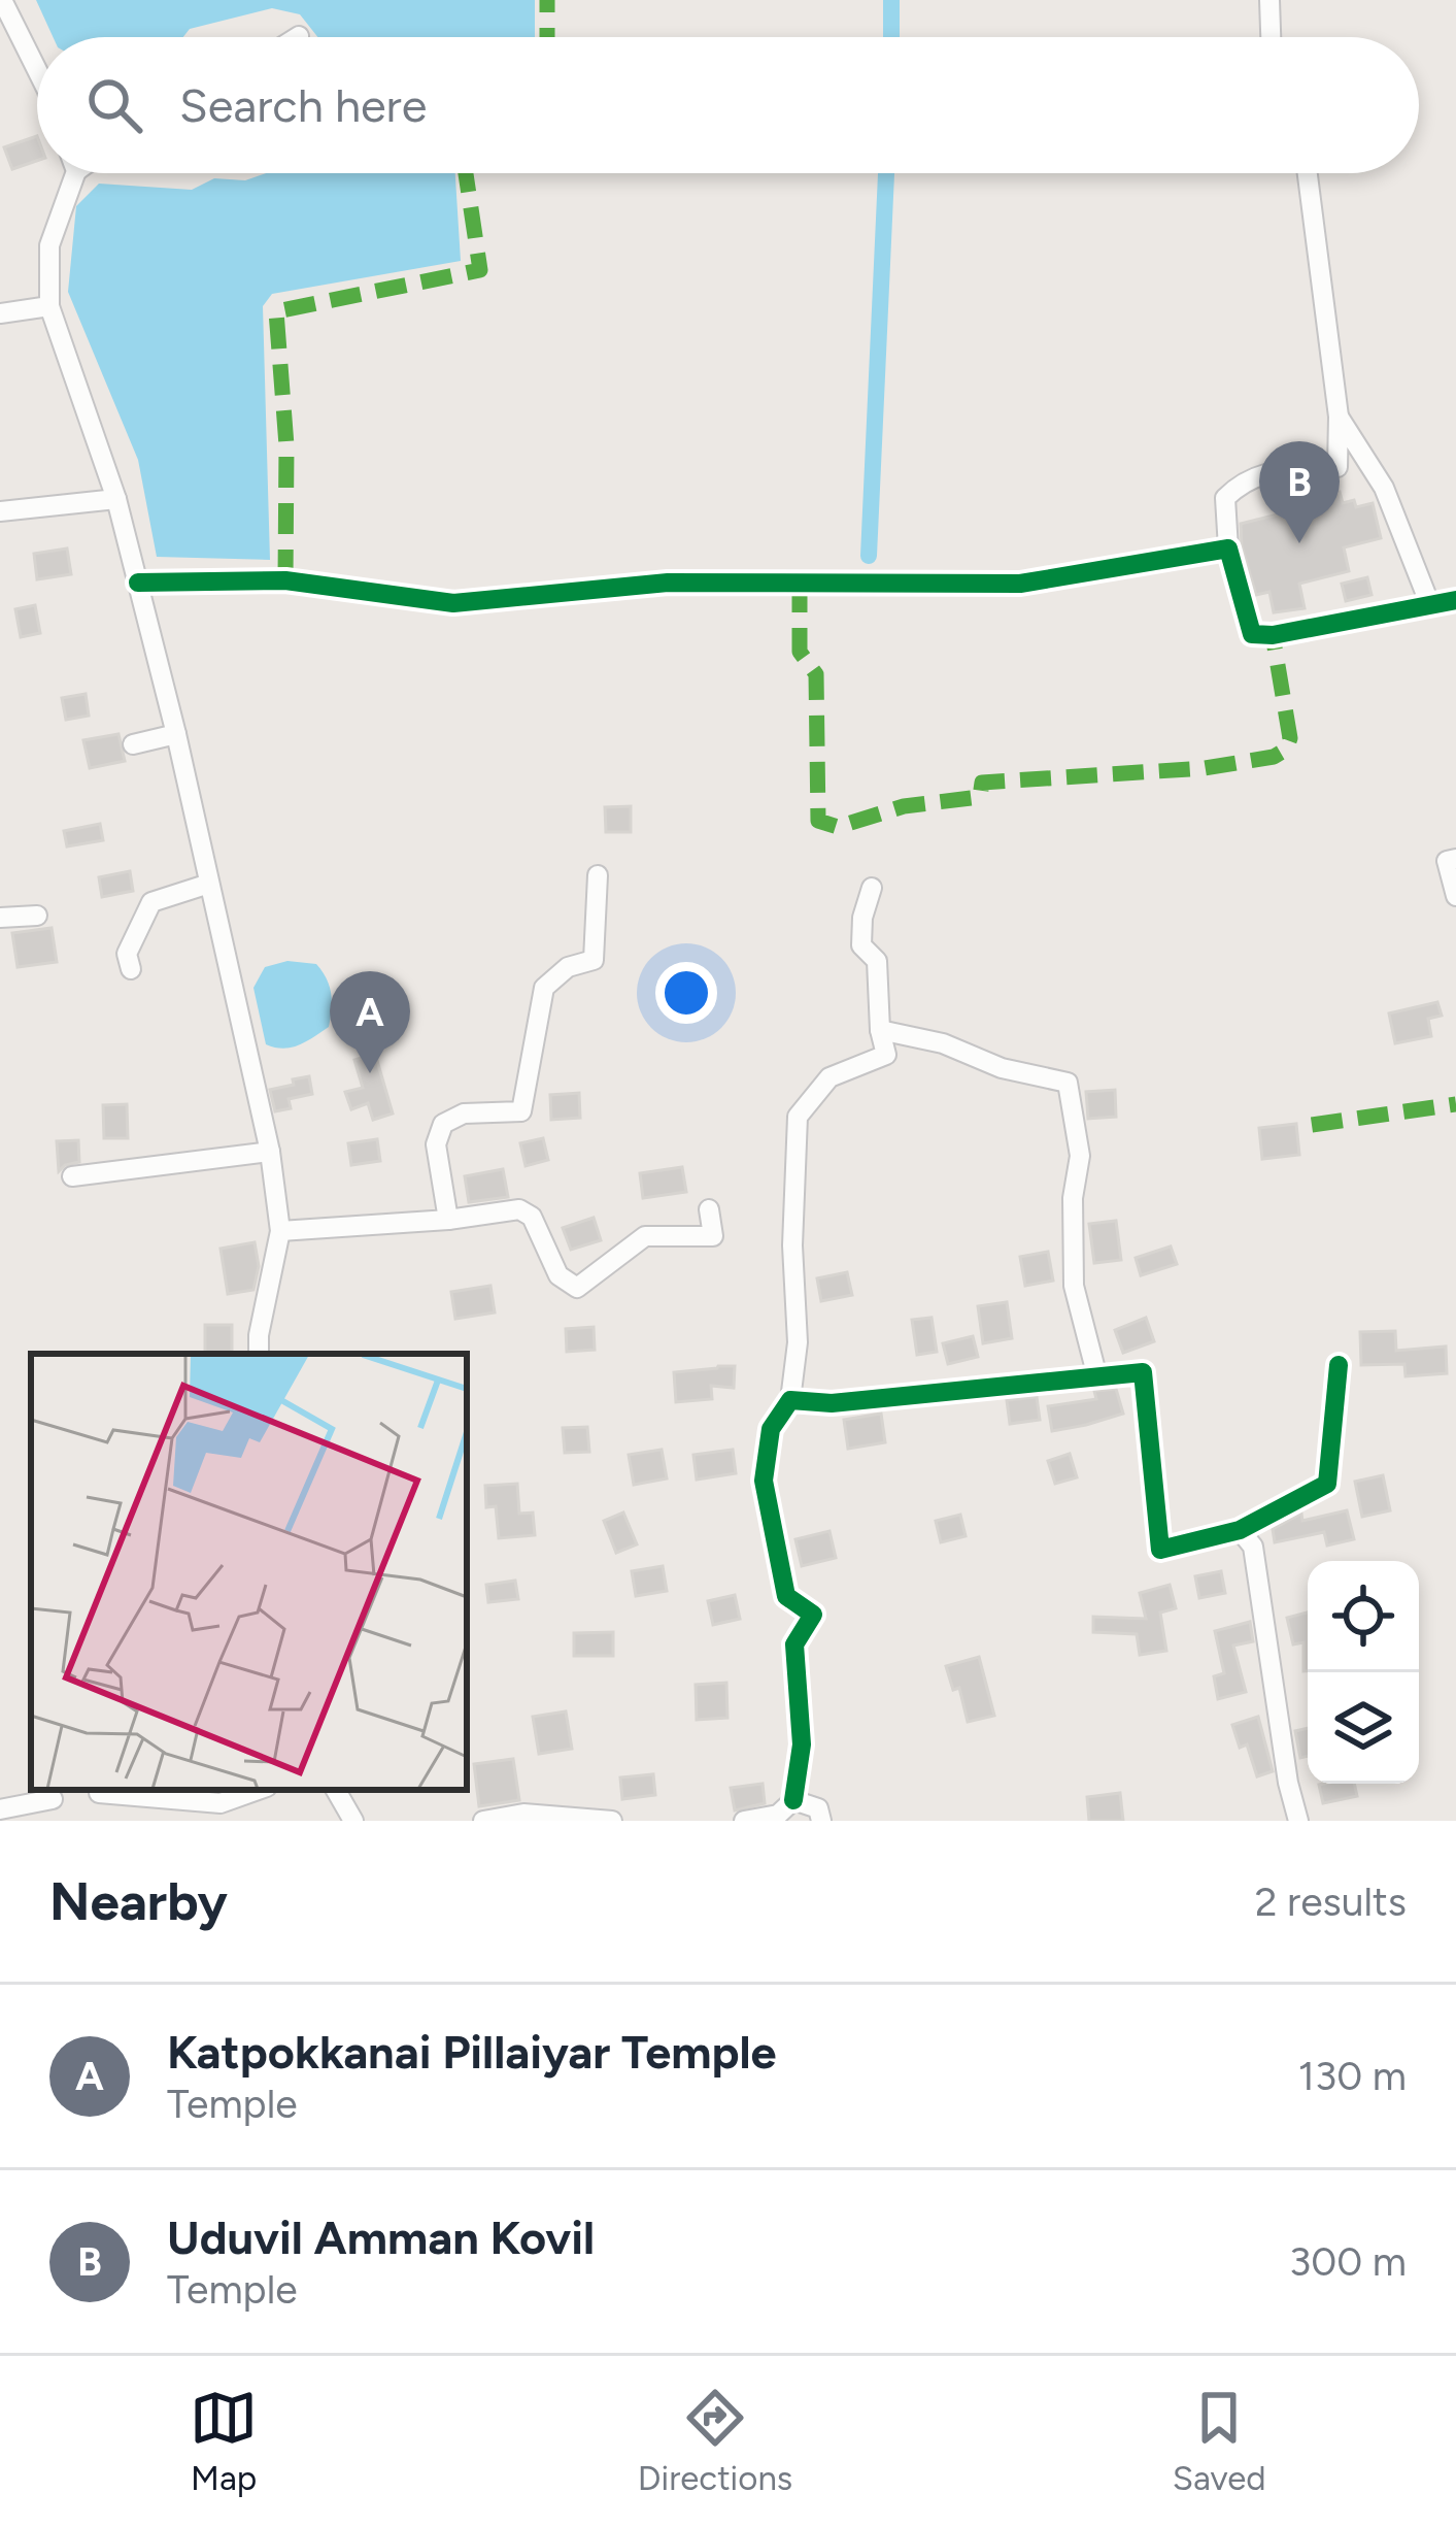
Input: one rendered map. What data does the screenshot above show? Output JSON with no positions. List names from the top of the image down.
{
  "page": {
    "search": "Search here",
    "pins": ["B", "A"],
    "heading": ["Nearby", "2 results"],
    "list": [
      {
        "mark": "A",
        "name": "Katpokkanai Pillaiyar Temple",
        "note": "Temple",
        "value": "130 m"
      },
      {
        "mark": "B",
        "name": "Uduvil Amman Kovil",
        "note": "Temple",
        "value": "300 m"
      }
    ],
    "nav": ["Map", "Directions", "Saved"]
  }
}
